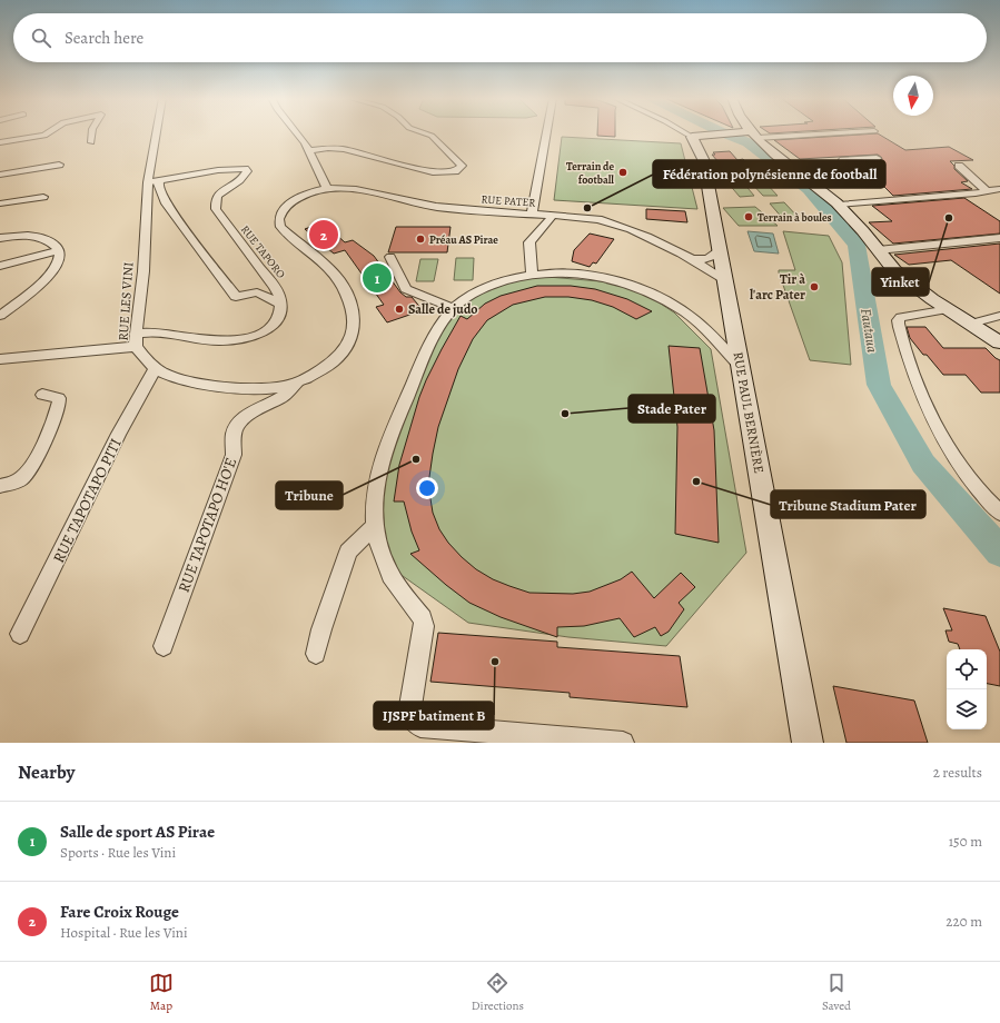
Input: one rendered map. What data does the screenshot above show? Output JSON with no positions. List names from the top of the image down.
{
  "streets": {
    "main road": ["RUE PAUL BERNIÈRE"],
    "street": [
      "RUE PATER",
      "RUE TAPORO",
      "RUE LES VINI",
      "RUE TAPOTAPO PITI",
      "RUE TAPOTAPO HO'E"
    ]
  },
  "crossings": [
    ["RUE PATER", "RUE LES VINI"],
    ["RUE PATER", "RUE PAUL BERNIÈRE"],
    ["RUE TAPORO", "RUE LES VINI"],
    ["RUE LES VINI", "RUE TAPOTAPO PITI"],
    ["RUE LES VINI", "RUE TAPOTAPO HO'E"]
  ],
  "water": ["Fautaua"],
  "places": [
    "Terrain de football",
    "Fédération polynésienne de football",
    "Terrain à boules",
    "Yinket",
    "Préau AS Pirae",
    "Tir à l'arc Pater",
    "Salle de judo",
    "Stade Pater",
    "Tribune",
    "Tribune Stadium Pater",
    "IJSPF batiment B"
  ],
  "north": "bottom",
  "page": {
    "search": "Search here",
    "pins": ["2", "1"],
    "heading": ["Nearby", "2 results"],
    "list": [
      {
        "mark": "1",
        "name": "Salle de sport AS Pirae",
        "note": "Sports · Rue les Vini",
        "value": "150 m"
      },
      {
        "mark": "2",
        "name": "Fare Croix Rouge",
        "note": "Hospital · Rue les Vini",
        "value": "220 m"
      }
    ],
    "nav": ["Map", "Directions", "Saved"]
  }
}
